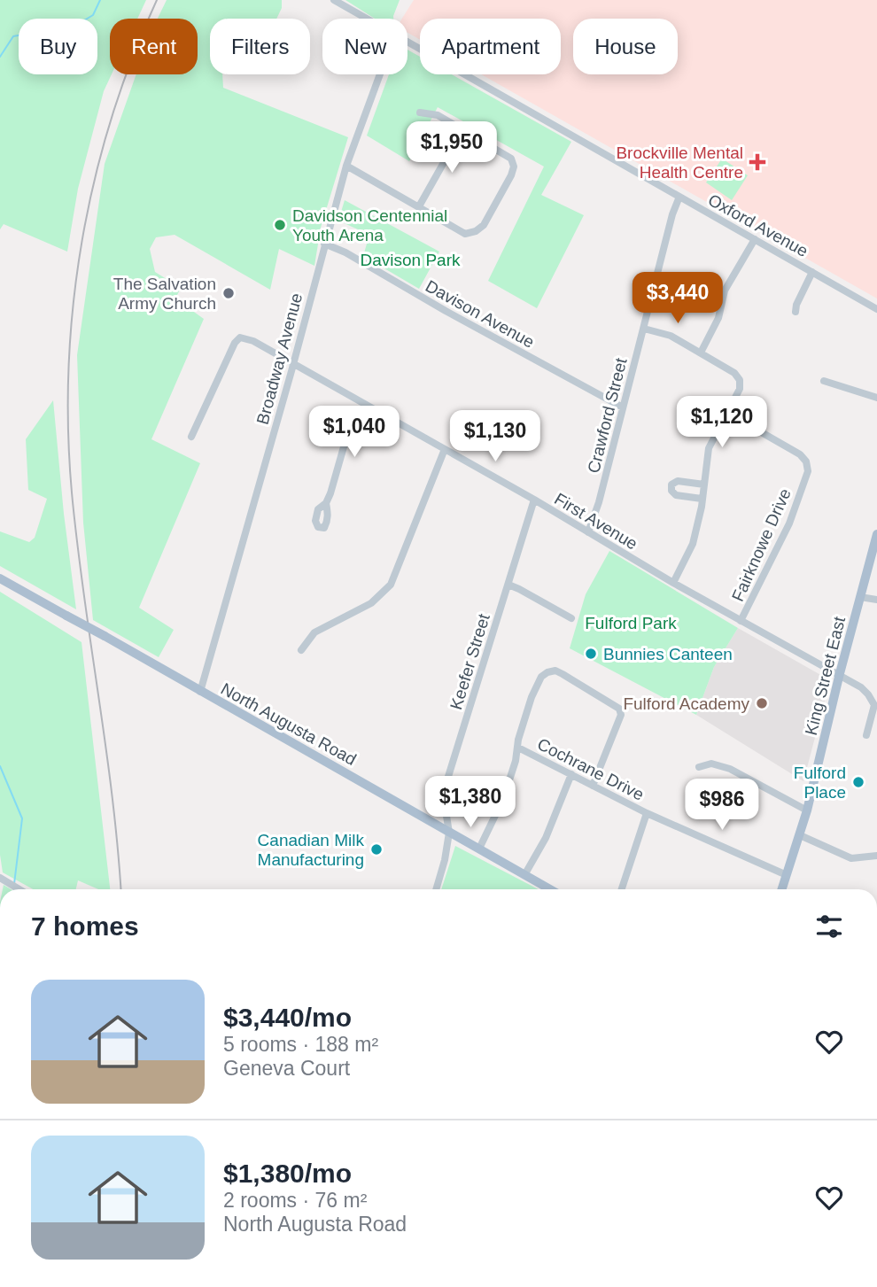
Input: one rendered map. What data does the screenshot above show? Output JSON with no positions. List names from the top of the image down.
{
  "streets": {
    "main road": ["King Street East", "North Augusta Road"],
    "street": [
      "Oxford Avenue",
      "Davison Avenue",
      "Broadway Avenue",
      "Crawford Street",
      "First Avenue",
      "Fairknowe Drive",
      "Keefer Street",
      "Cochrane Drive"
    ]
  },
  "crossings": [
    ["Oxford Avenue", "Crawford Street"],
    ["Davison Avenue", "Broadway Avenue"],
    ["Davison Avenue", "Crawford Street"],
    ["Broadway Avenue", "First Avenue"],
    ["Broadway Avenue", "North Augusta Road"],
    ["Crawford Street", "First Avenue"],
    ["First Avenue", "Fairknowe Drive"],
    ["First Avenue", "Keefer Street"],
    ["First Avenue", "King Street East"],
    ["Keefer Street", "North Augusta Road"],
    ["King Street East", "Cochrane Drive"]
  ],
  "parks": ["Davison Park", "Fulford Park"],
  "places": {
    "health": ["Brockville Mental Health Centre"],
    "other": [
      "Davidson Centennial Youth Arena",
      "The Salvation Army Church",
      "Bunnies Canteen",
      "Fulford Academy",
      "Fulford Place",
      "Canadian Milk Manufacturing"
    ]
  },
  "page": {
    "chip": [
      "Buy",
      "Rent",
      "Filters",
      "New",
      "Apartment",
      "House"
    ],
    "price": [
      "$1,950",
      "$3,440",
      "$1,120",
      "$1,040",
      "$1,130",
      "$1,380",
      "$986"
    ],
    "heading": "7 homes",
    "list": [
      {
        "name": "$3,440/mo",
        "note": "5 rooms · 188 m² · Geneva Court"
      },
      {
        "name": "$1,380/mo",
        "note": "2 rooms · 76 m² · North Augusta Road"
      }
    ]
  }
}
